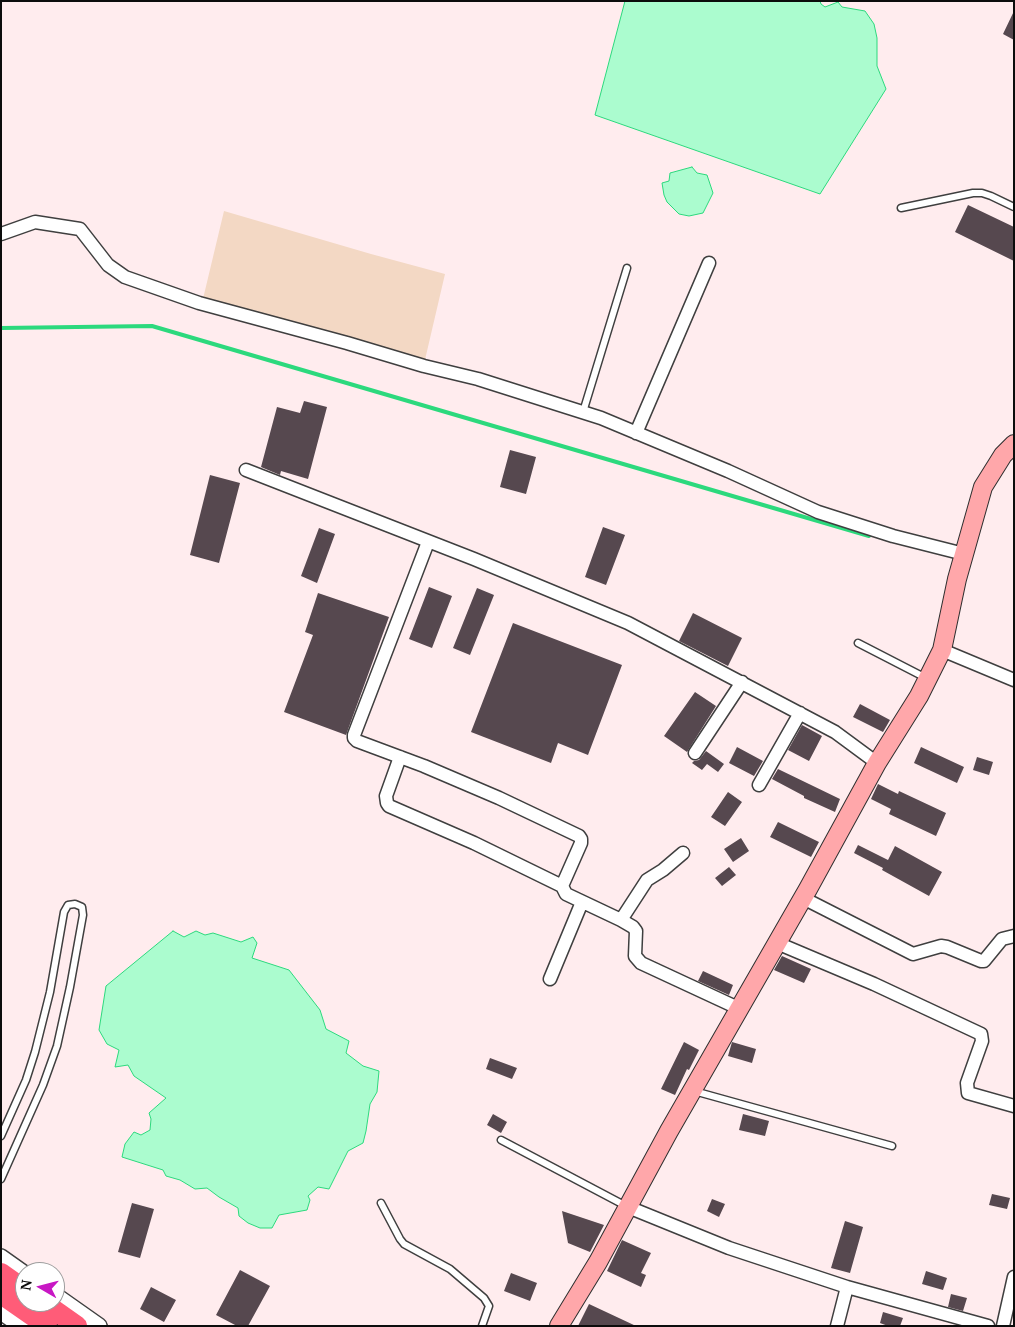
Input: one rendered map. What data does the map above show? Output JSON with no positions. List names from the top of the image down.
{
  "north": "left"
}
